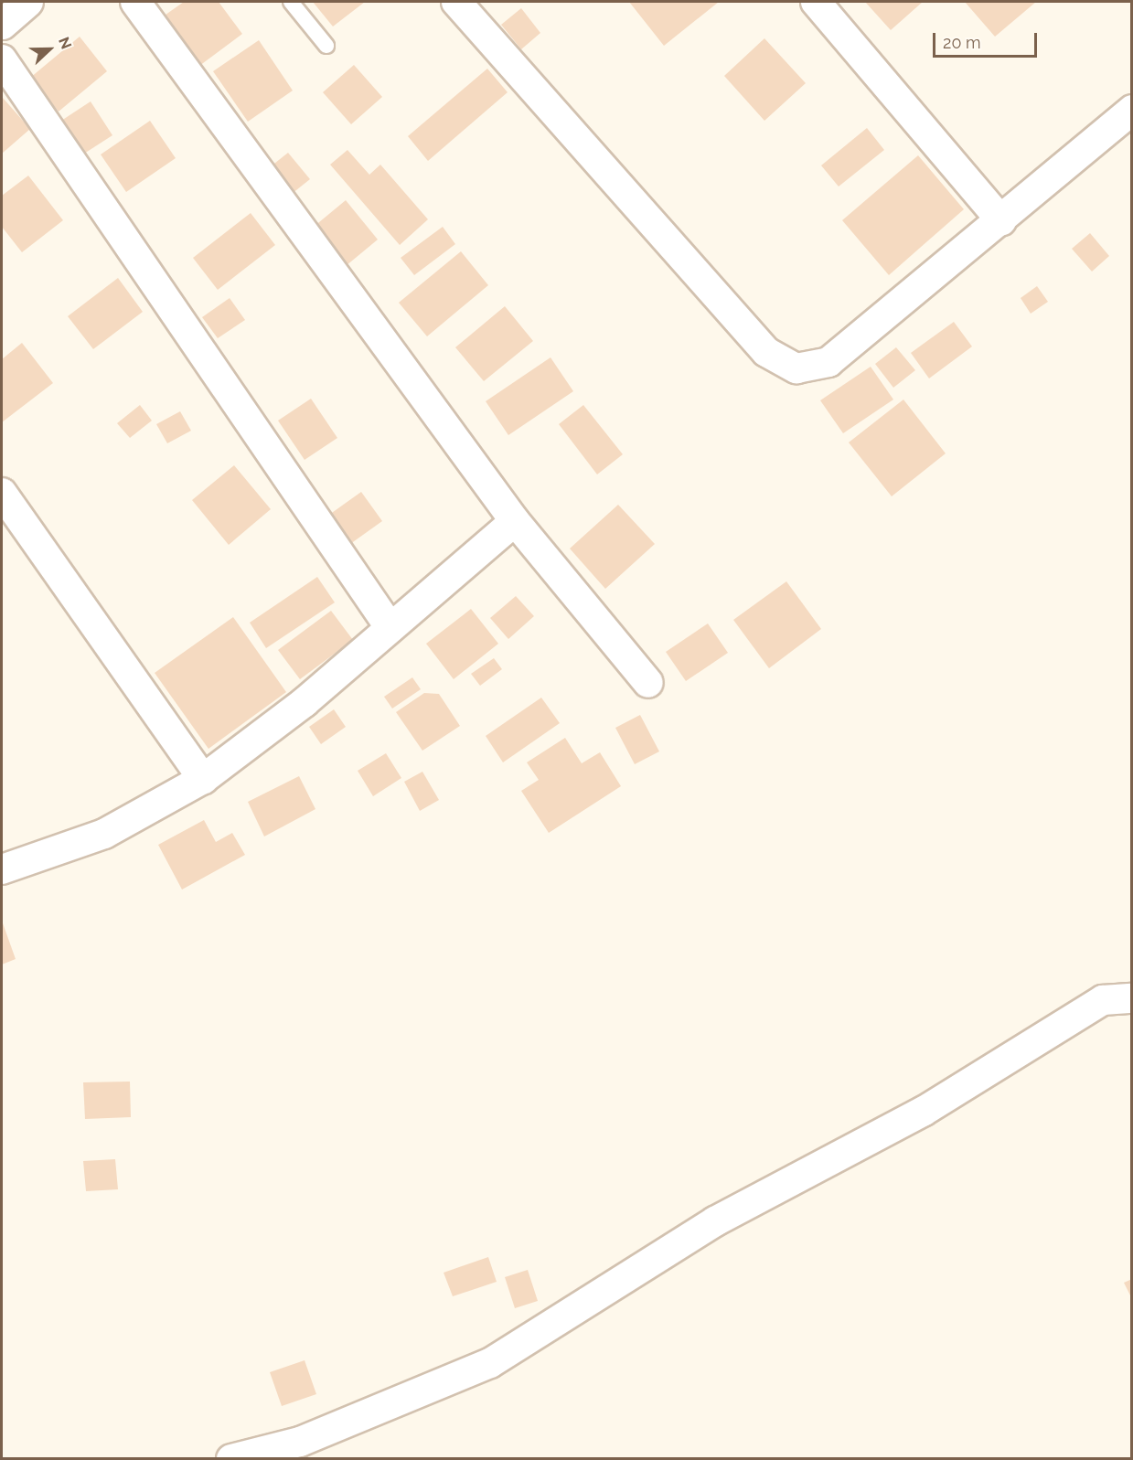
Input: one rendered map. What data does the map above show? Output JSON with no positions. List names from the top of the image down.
{
  "scale_bar": "20 m",
  "north": "right"
}
